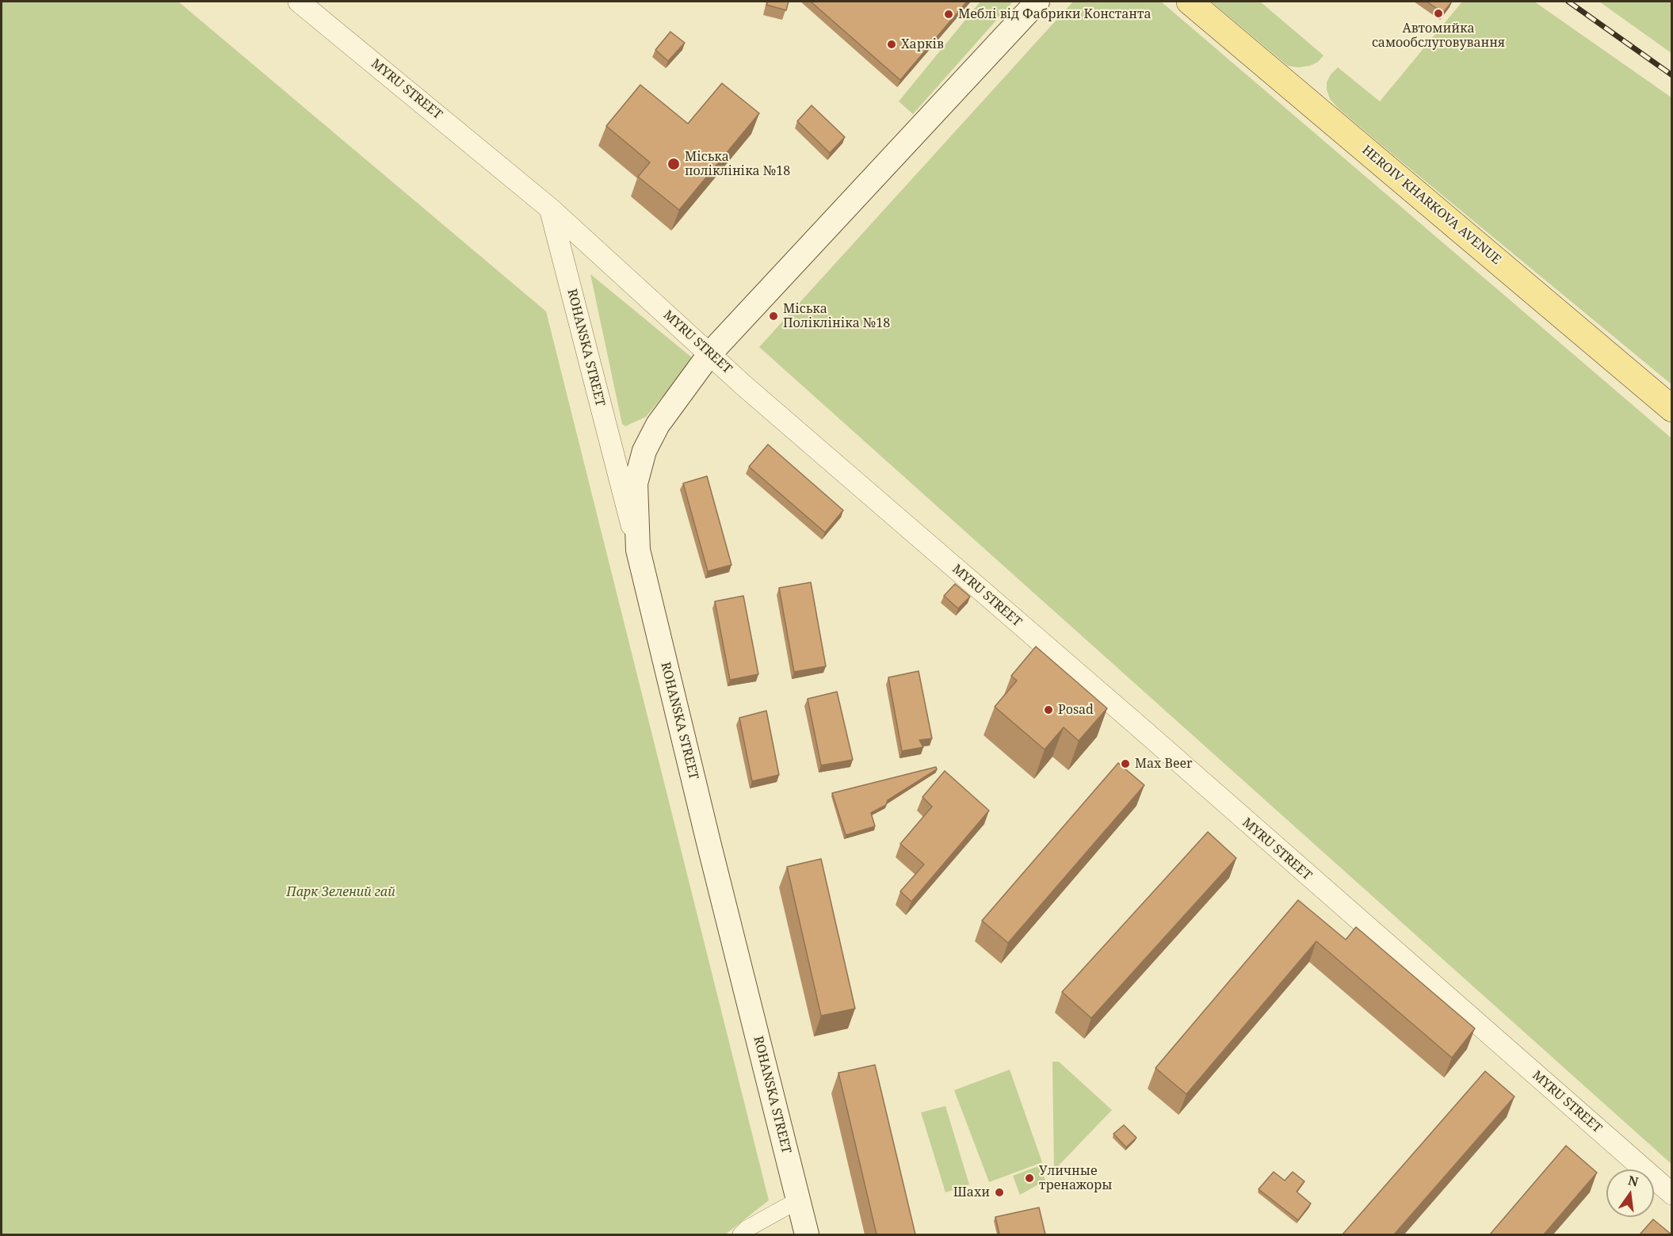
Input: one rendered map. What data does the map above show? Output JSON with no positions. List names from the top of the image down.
{
  "streets": {
    "main road": ["HEROIV KHARKOVA AVENUE", "ROHANSKA STREET"],
    "street": ["MYRU STREET"]
  },
  "crossings": [
    ["MYRU STREET", "ROHANSKA STREET"]
  ],
  "parks": ["Парк Зелений гай"],
  "places": [
    "Автомийка самообслуговування",
    "Меблі від Фабрики Константа",
    "Харків",
    "Міська поліклініка №18",
    "Міська Поліклініка №18",
    "Posad",
    "Max Beer",
    "Уличные тренажоры",
    "Шахи"
  ],
  "north": "top"
}
